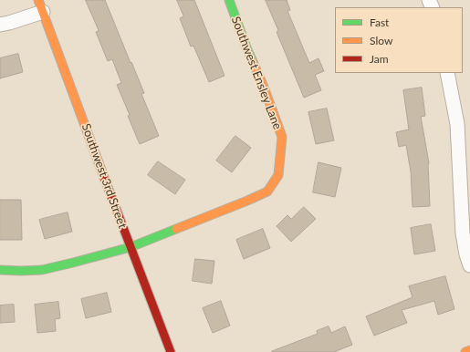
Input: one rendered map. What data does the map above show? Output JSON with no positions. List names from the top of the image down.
{
  "streets": {
    "street": ["Southwest Ensley Lane", "Southwest 3rd Street"]
  },
  "crossings": [
    ["Southwest Ensley Lane", "Southwest 3rd Street"]
  ],
  "legend": ["Fast", "Slow", "Jam"]
}
